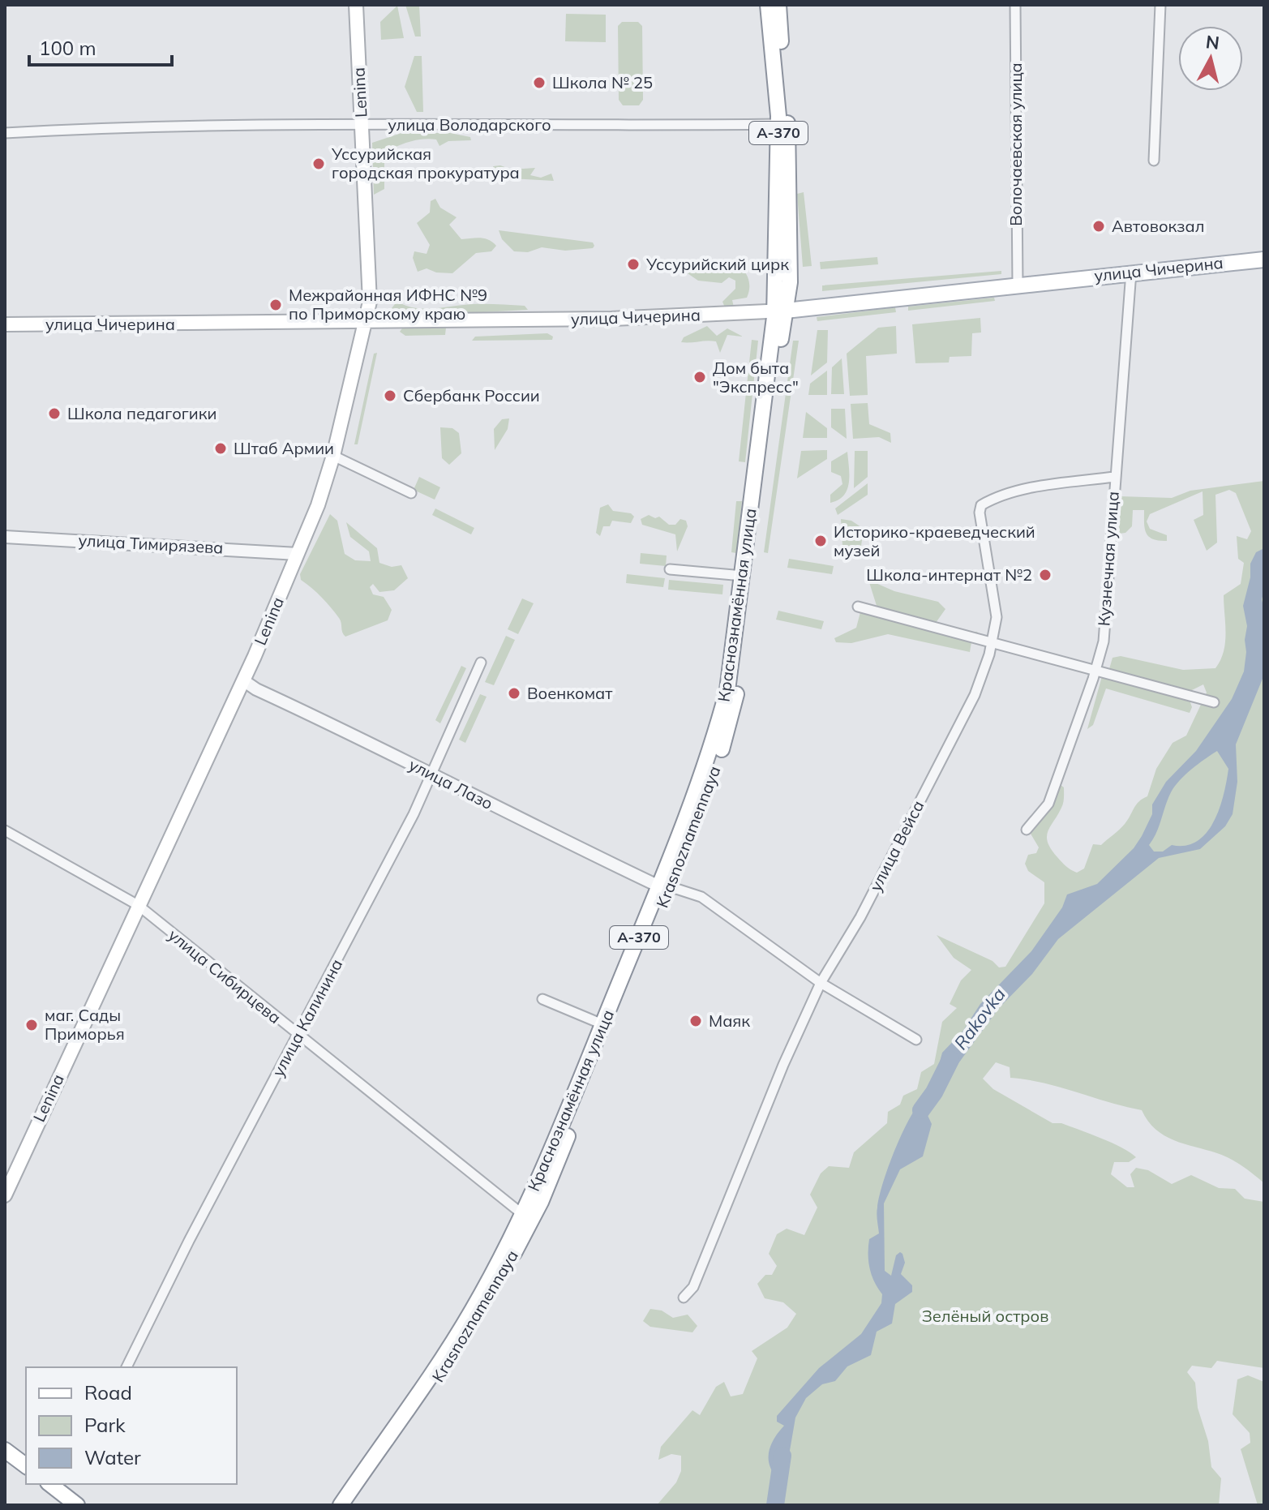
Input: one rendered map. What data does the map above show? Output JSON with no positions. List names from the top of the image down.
{
  "streets": {
    "main road": [
      "Lenina",
      "А-370",
      "улица Чичерина",
      "Краснознамённая улица",
      "Krasnoznamennaya"
    ],
    "street": [
      "улица Володарского",
      "Волочаевская улица",
      "улица Тимирязева",
      "Кузнечная улица",
      "улица Лазо",
      "улица Вейса",
      "улица Сибирцева",
      "улица Калинина"
    ]
  },
  "crossings": [
    ["Lenina", "улица Володарского"],
    ["Lenina", "улица Чичерина"],
    ["Lenina", "улица Тимирязева"],
    ["Lenina", "улица Лазо"],
    ["Lenina", "улица Сибирцева"],
    ["улица Володарского", "Краснознамённая улица"],
    ["Волочаевская улица", "улица Чичерина"],
    ["улица Чичерина", "Кузнечная улица"],
    ["улица Чичерина", "Краснознамённая улица"],
    ["улица Чичерина", "Krasnoznamennaya"],
    ["Кузнечная улица", "улица Вейса"],
    ["Краснознамённая улица", "Krasnoznamennaya"],
    ["Краснознамённая улица", "улица Сибирцева"],
    ["улица Лазо", "Krasnoznamennaya"],
    ["улица Лазо", "улица Вейса"],
    ["улица Лазо", "улица Калинина"],
    ["Krasnoznamennaya", "улица Сибирцева"],
    ["улица Сибирцева", "улица Калинина"]
  ],
  "water": ["Rakovka"],
  "parks": ["Зелёный остров"],
  "places": [
    "Школа № 25",
    "Уссурийская городская прокуратура",
    "Автовокзал",
    "Уссурийский цирк",
    "Межрайонная ИФНС №9 по Приморскому краю",
    "Дом быта \"Экспресс\"",
    "Сбербанк России",
    "Школа педагогики",
    "Штаб Армии",
    "Историко-краеведческий музей",
    "Школа-интернат №2",
    "Военкомат",
    "Маяк",
    "маг. Сады Приморья"
  ],
  "legend": ["Road", "Park", "Water"],
  "scale_bar": "100 m",
  "north": "top"
}
